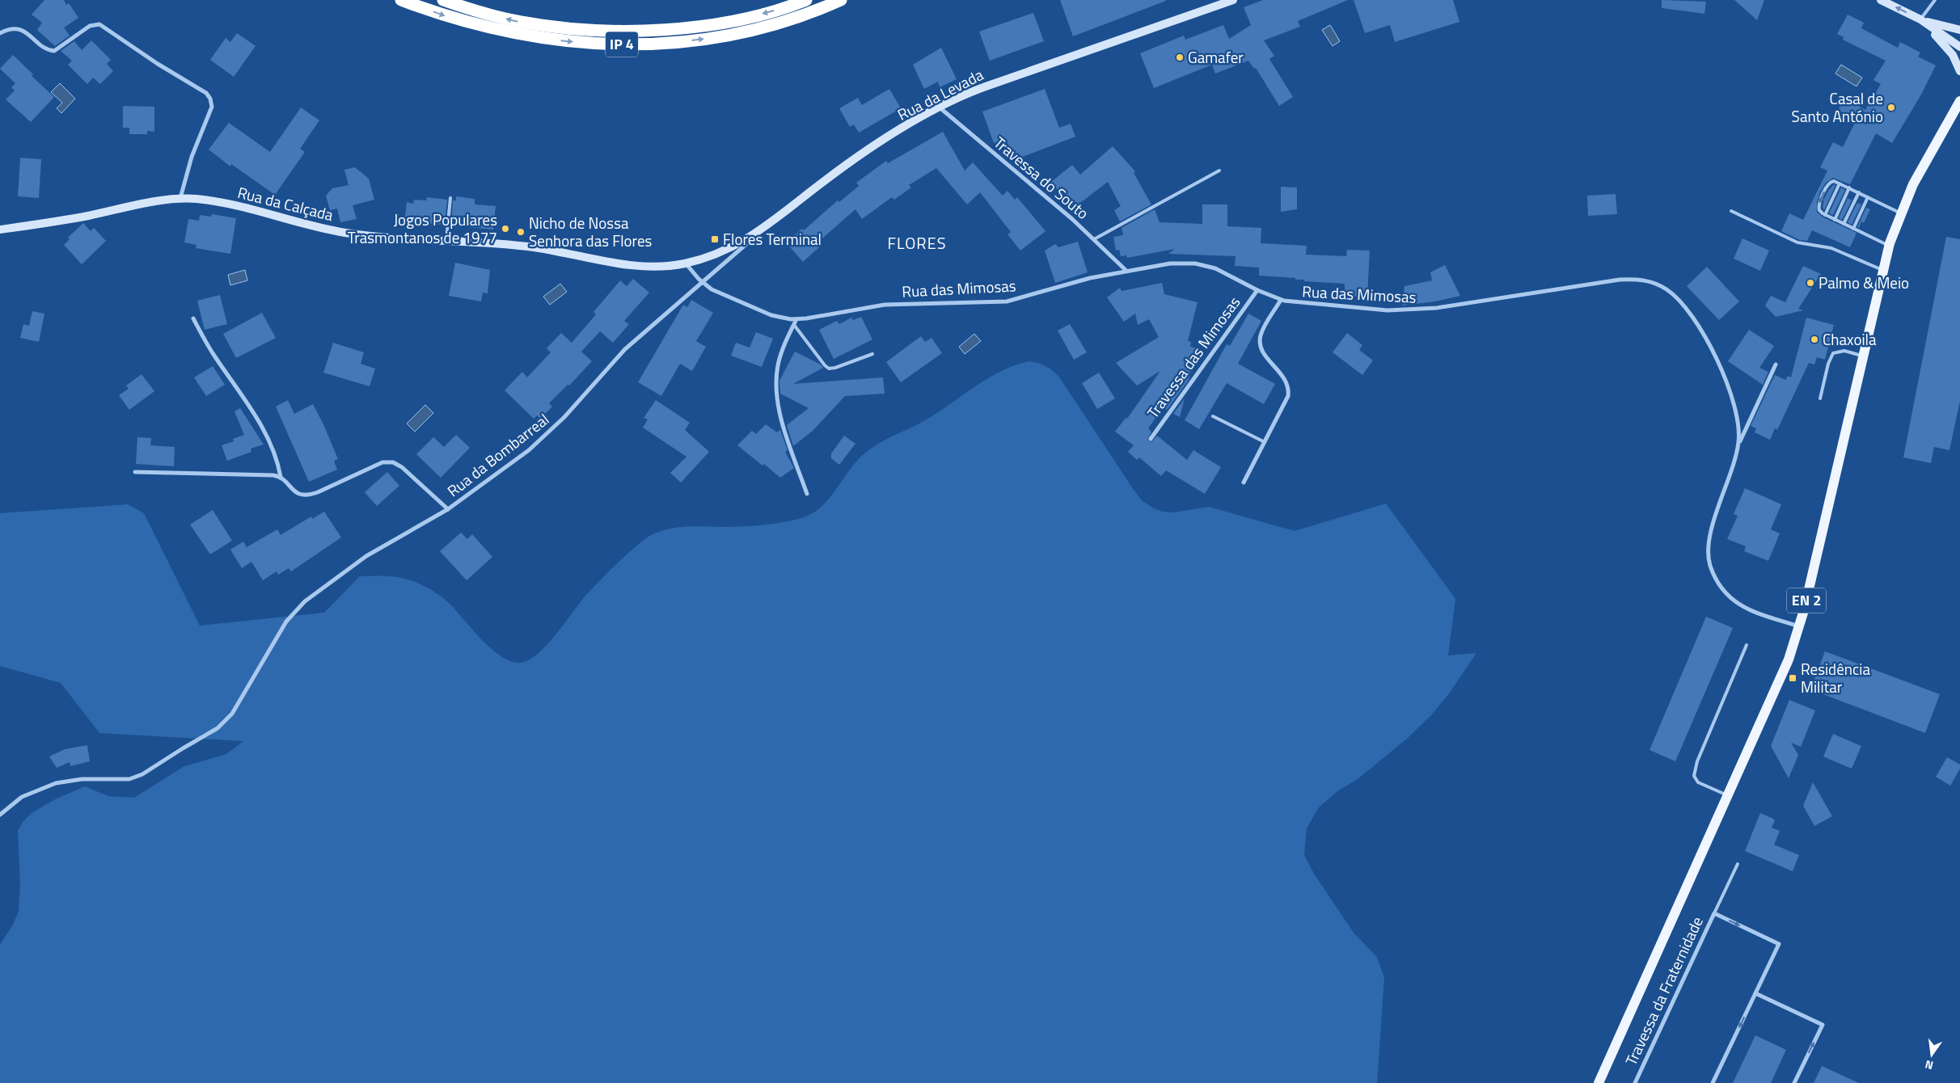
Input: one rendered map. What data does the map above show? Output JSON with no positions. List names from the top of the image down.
{
  "streets": {
    "highway": ["IP 4"],
    "main road": ["EN 2"],
    "street": [
      "Rua da Levada",
      "Travessa do Souto",
      "Rua da Calçada",
      "Rua das Mimosas",
      "Travessa das Mimosas",
      "Rua da Bombarreal",
      "Travessa da Fraternidade"
    ]
  },
  "crossings": [
    ["Rua da Levada", "Travessa do Souto"],
    ["Rua da Levada", "Rua da Calçada"],
    ["Rua da Levada", "Rua das Mimosas"],
    ["Rua da Levada", "Rua da Bombarreal"],
    ["Travessa do Souto", "Rua das Mimosas"],
    ["Rua da Calçada", "Rua das Mimosas"],
    ["Rua das Mimosas", "Travessa das Mimosas"],
    ["Rua das Mimosas", "Rua da Bombarreal"],
    ["Rua das Mimosas", "EN 2"]
  ],
  "districts": ["FLORES"],
  "places": {
    "other": [
      "Gamafer",
      "Casal de Santo António",
      "Jogos Populares Trasmontanos de 1977",
      "Nicho de Nossa Senhora das Flores",
      "Palmo & Meio",
      "Chaxoila"
    ],
    "transit": ["Flores Terminal", "Residência Militar"]
  },
  "north": "bottom"
}
